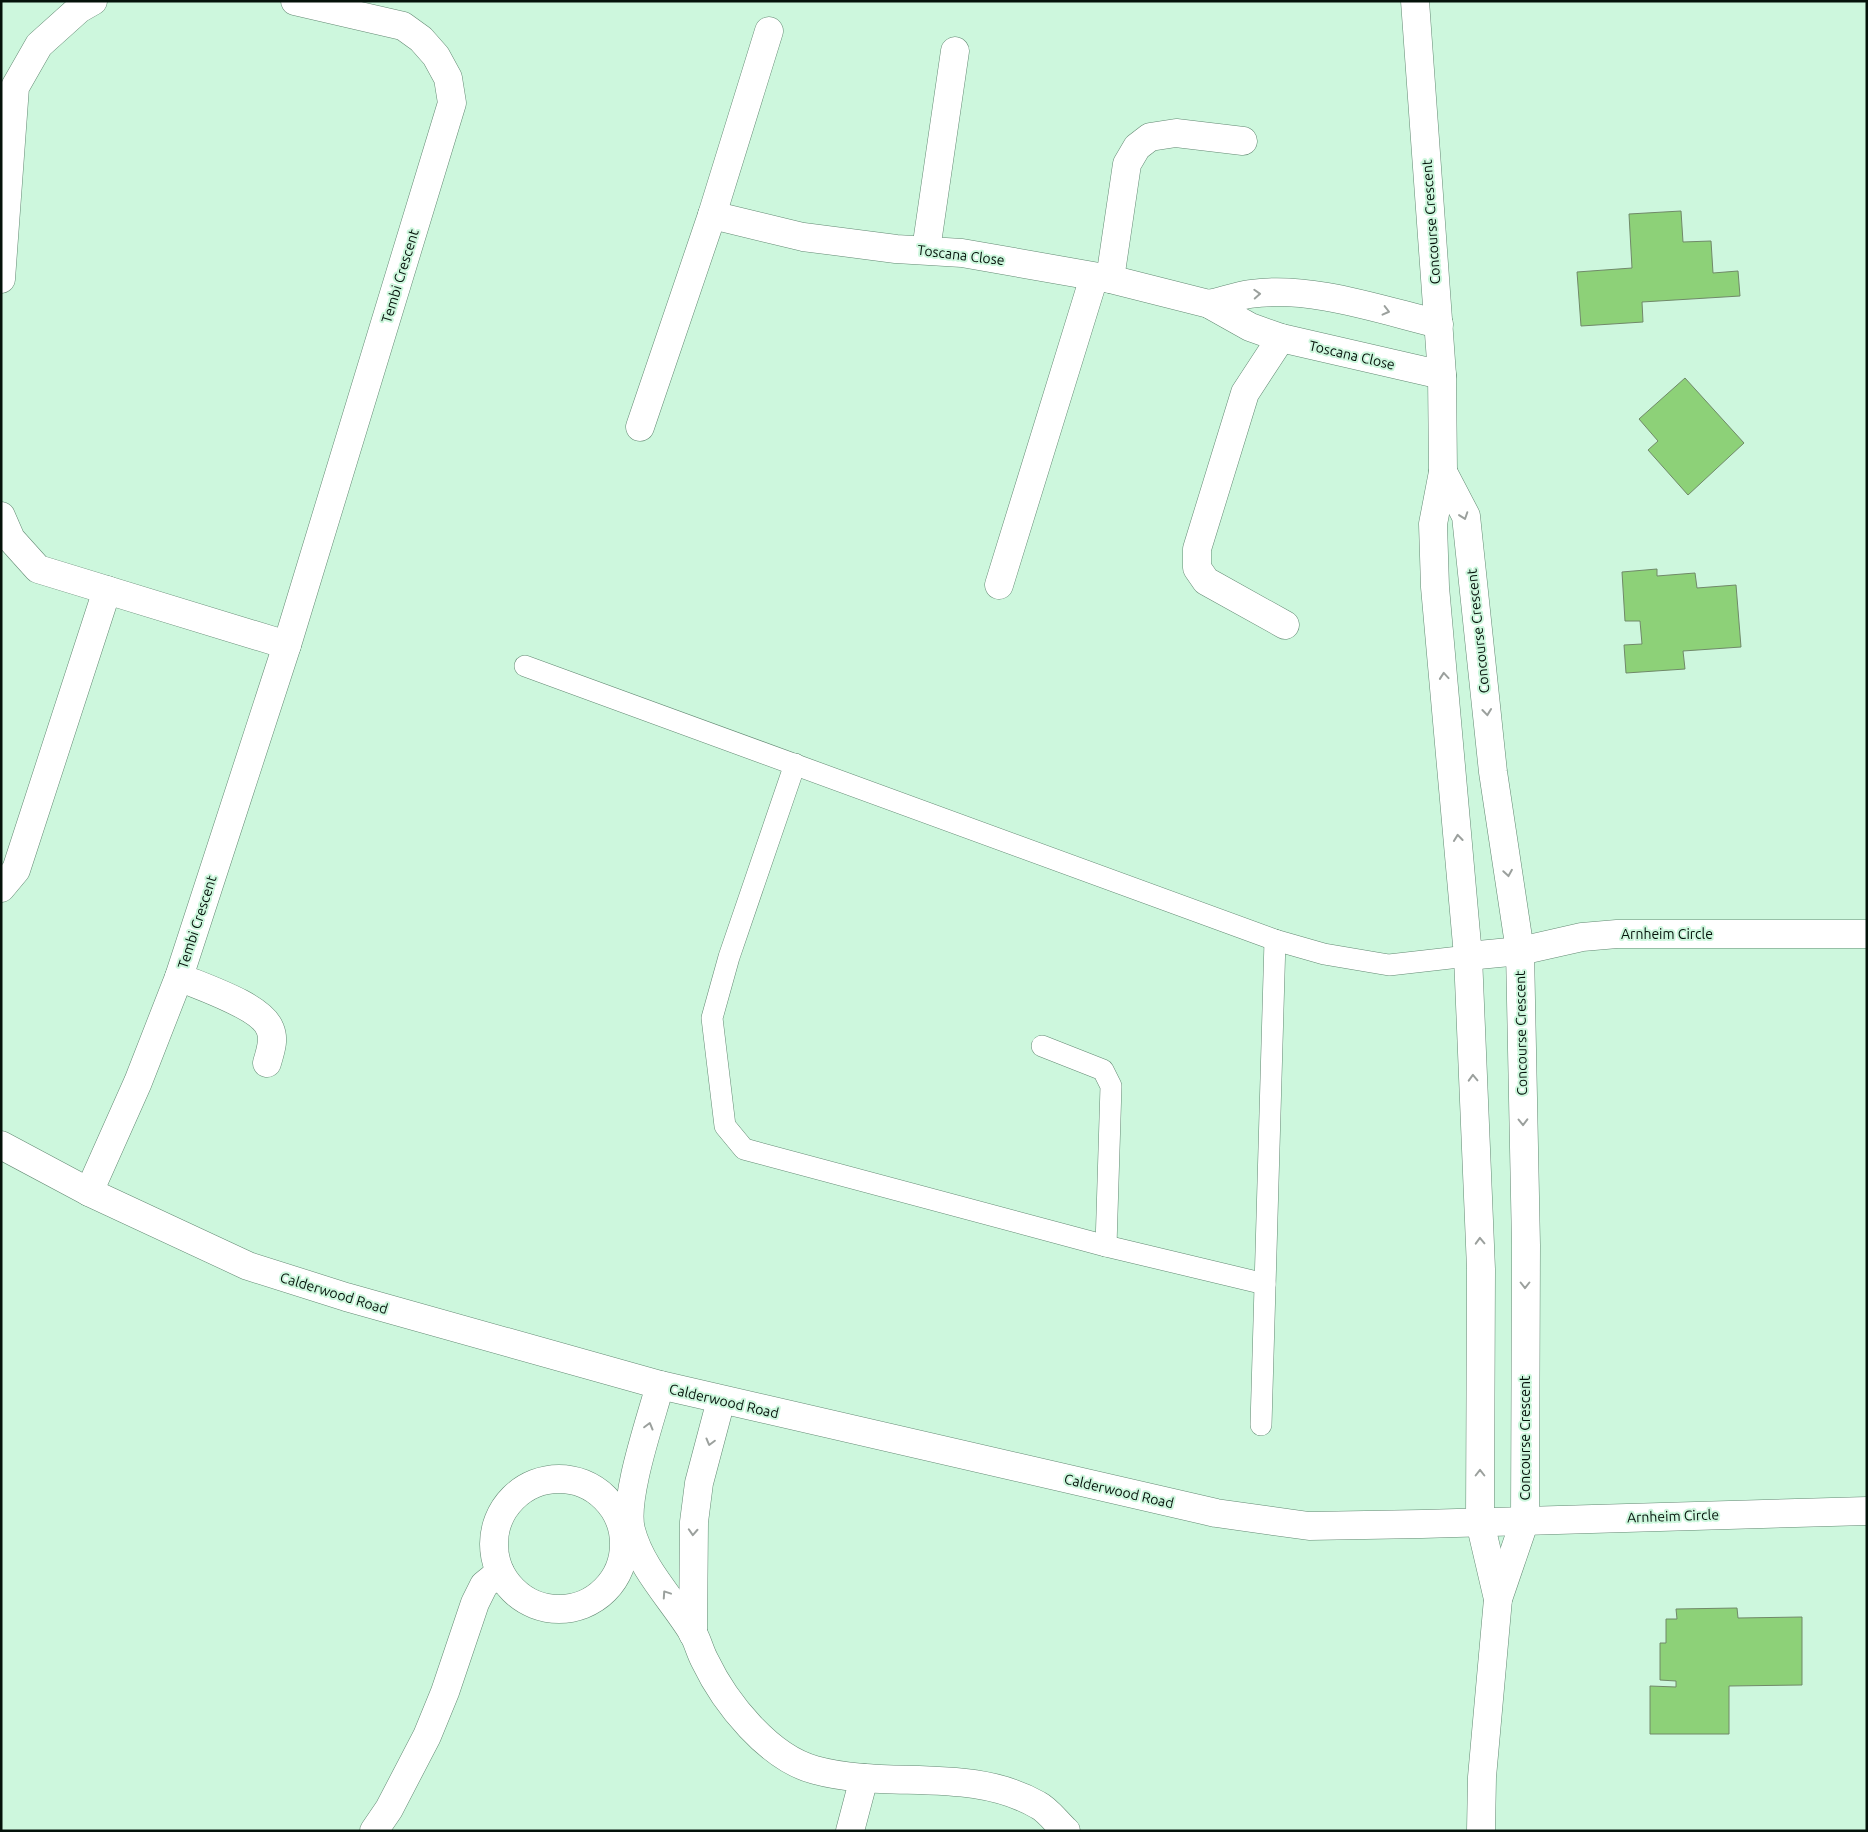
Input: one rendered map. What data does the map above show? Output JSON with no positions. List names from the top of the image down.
{
  "streets": {
    "street": [
      "Concourse Crescent",
      "Toscana Close",
      "Tembi Crescent",
      "Arnheim Circle",
      "Calderwood Road"
    ]
  },
  "crossings": [
    ["Concourse Crescent", "Toscana Close"],
    ["Concourse Crescent", "Arnheim Circle"],
    ["Concourse Crescent", "Calderwood Road"],
    ["Tembi Crescent", "Calderwood Road"],
    ["Arnheim Circle", "Calderwood Road"]
  ]
}
